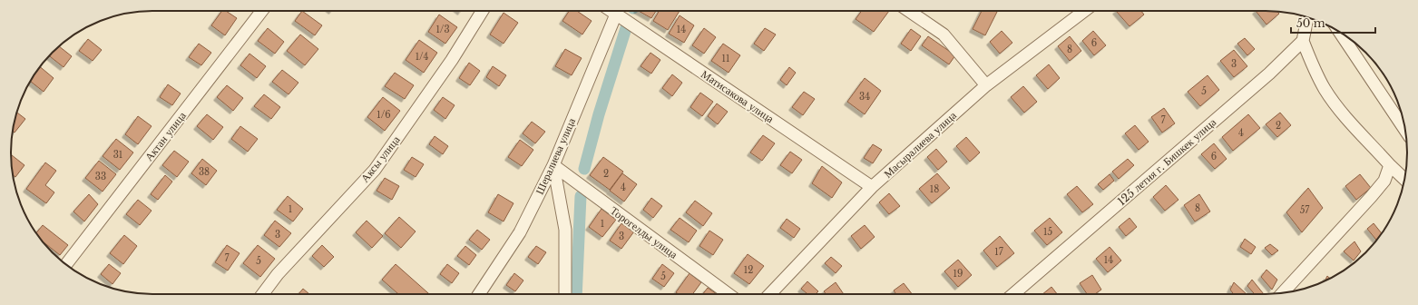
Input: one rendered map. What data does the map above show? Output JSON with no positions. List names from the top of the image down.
{
  "streets": {
    "street": [
      "Матисакова улица",
      "Актан улица",
      "Масыралиева улица",
      "Шералиева улица",
      "Аксы улица",
      "125 летия г. Бишкек улица",
      "Торогелды улица"
    ]
  },
  "crossings": [
    ["Матисакова улица", "Масыралиева улица"],
    ["Шералиева улица", "Торогелды улица"]
  ],
  "house_numbers": [
    "1/3",
    "14",
    "6",
    "8",
    "1/4",
    "11",
    "3",
    "5",
    "34",
    "1/6",
    "7",
    "2",
    "4",
    "31",
    "6",
    "38",
    "2",
    "33",
    "4",
    "18",
    "8",
    "1",
    "57",
    "1",
    "15",
    "3",
    "3",
    "17",
    "7",
    "14",
    "5",
    "12",
    "19",
    "5"
  ],
  "scale_bar": "50 m"
}
